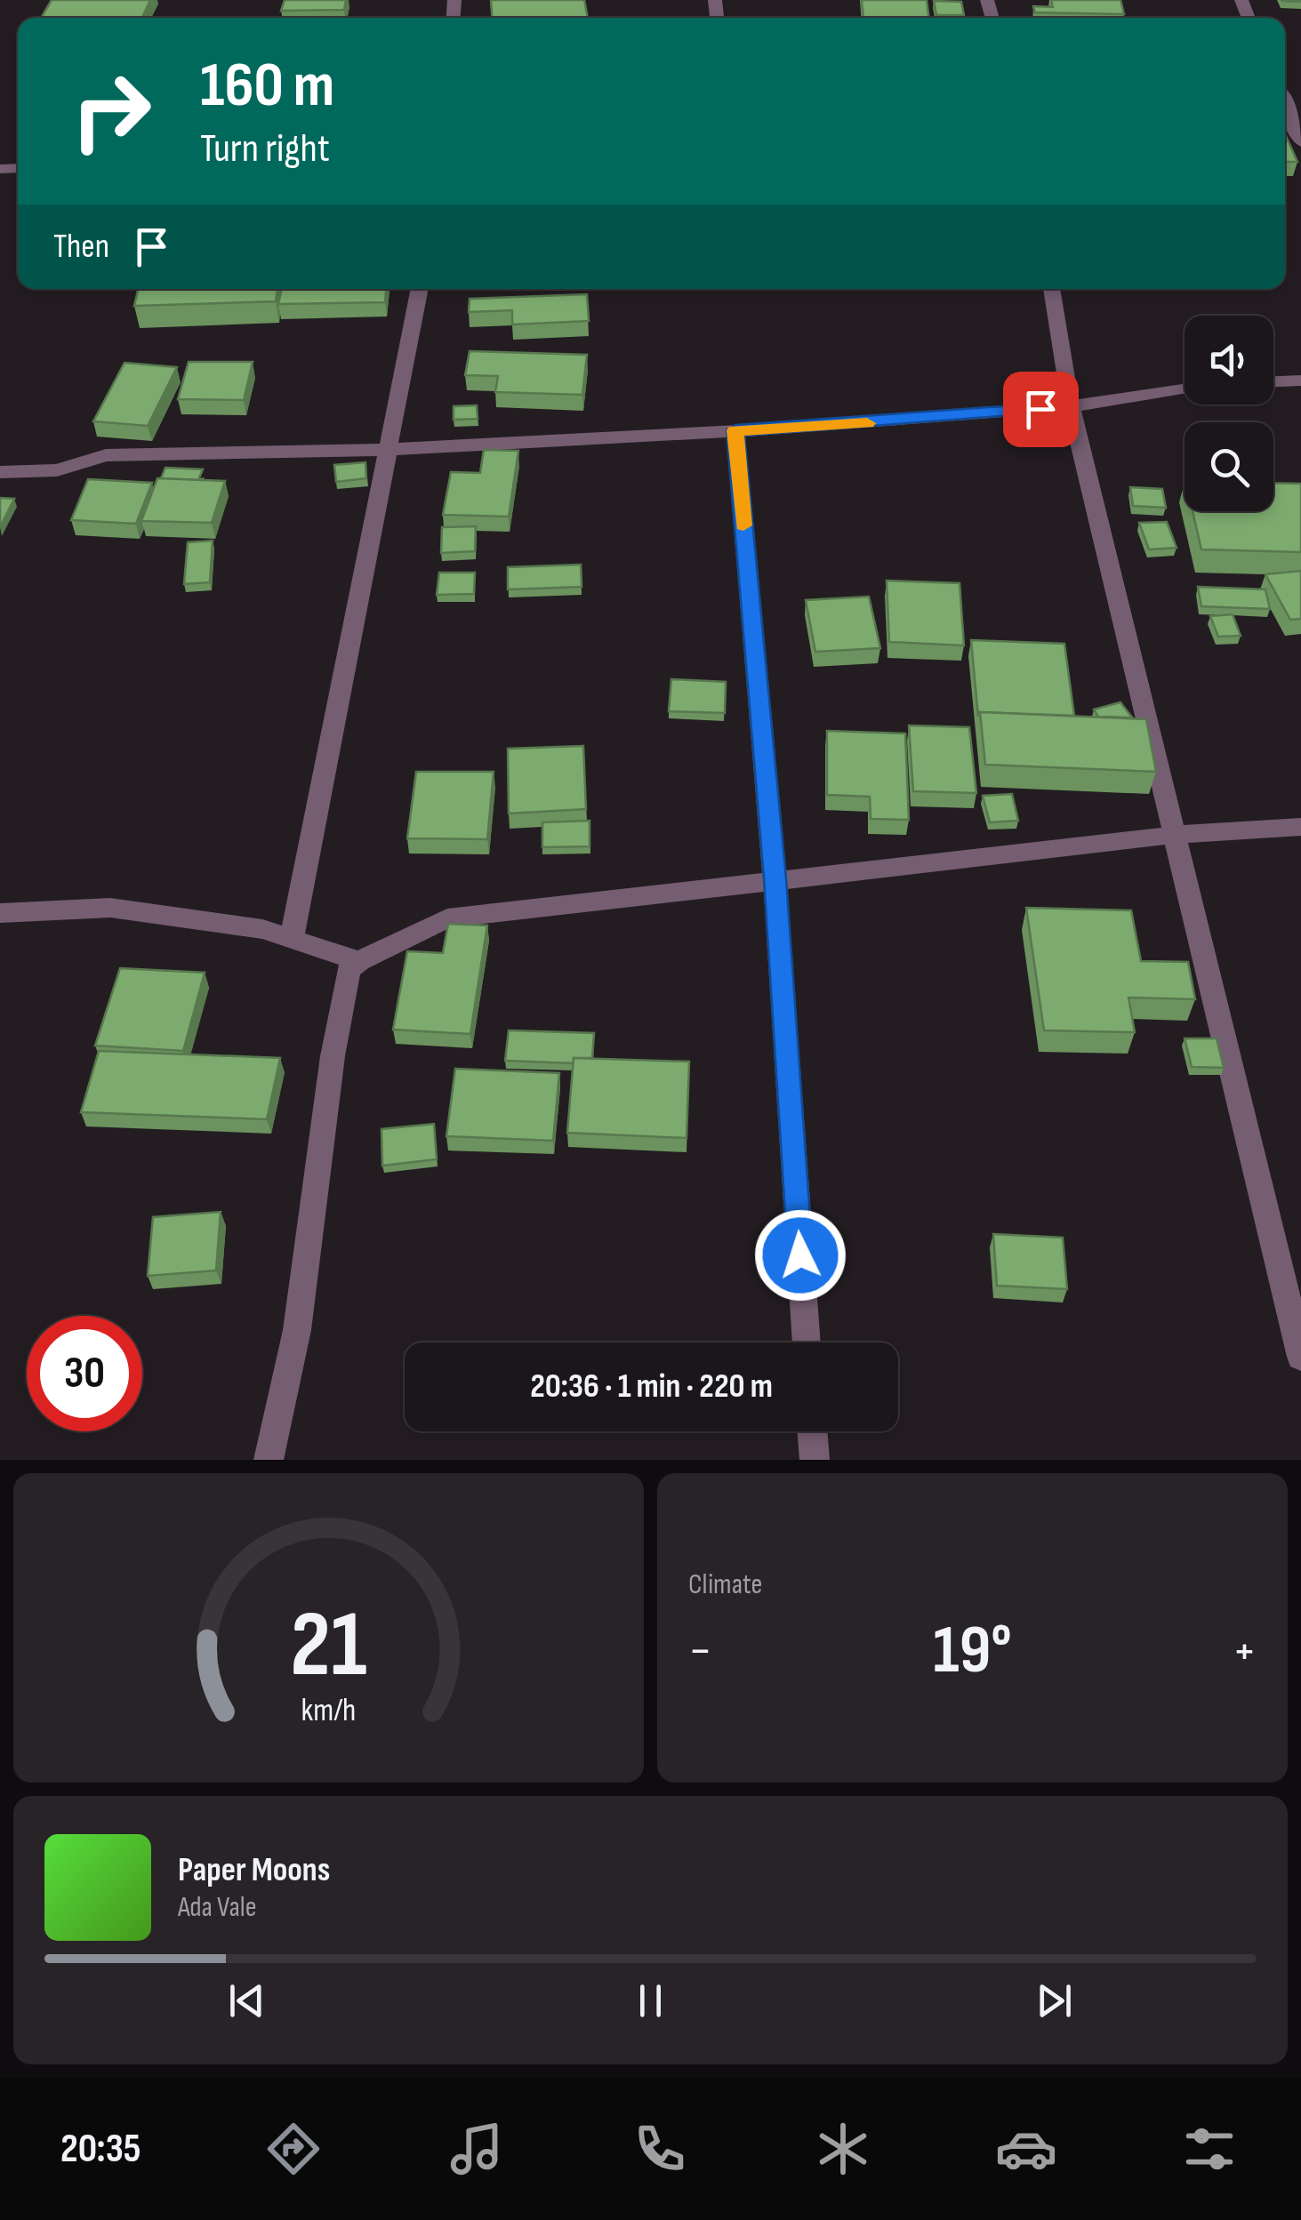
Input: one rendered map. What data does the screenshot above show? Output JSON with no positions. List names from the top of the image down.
{
  "page": {
    "turn": ["160 m", "Turn right"],
    "then": "Then",
    "limit": "30",
    "trip": "20:36 · 1 min · 220 m",
    "tile": "Climate",
    "heat": ["−", "19°", "+"],
    "song": ["Paper Moons", "Ada Vale"],
    "tabs": "20:35",
    "gauge": ["21", "km/h"]
  }
}
